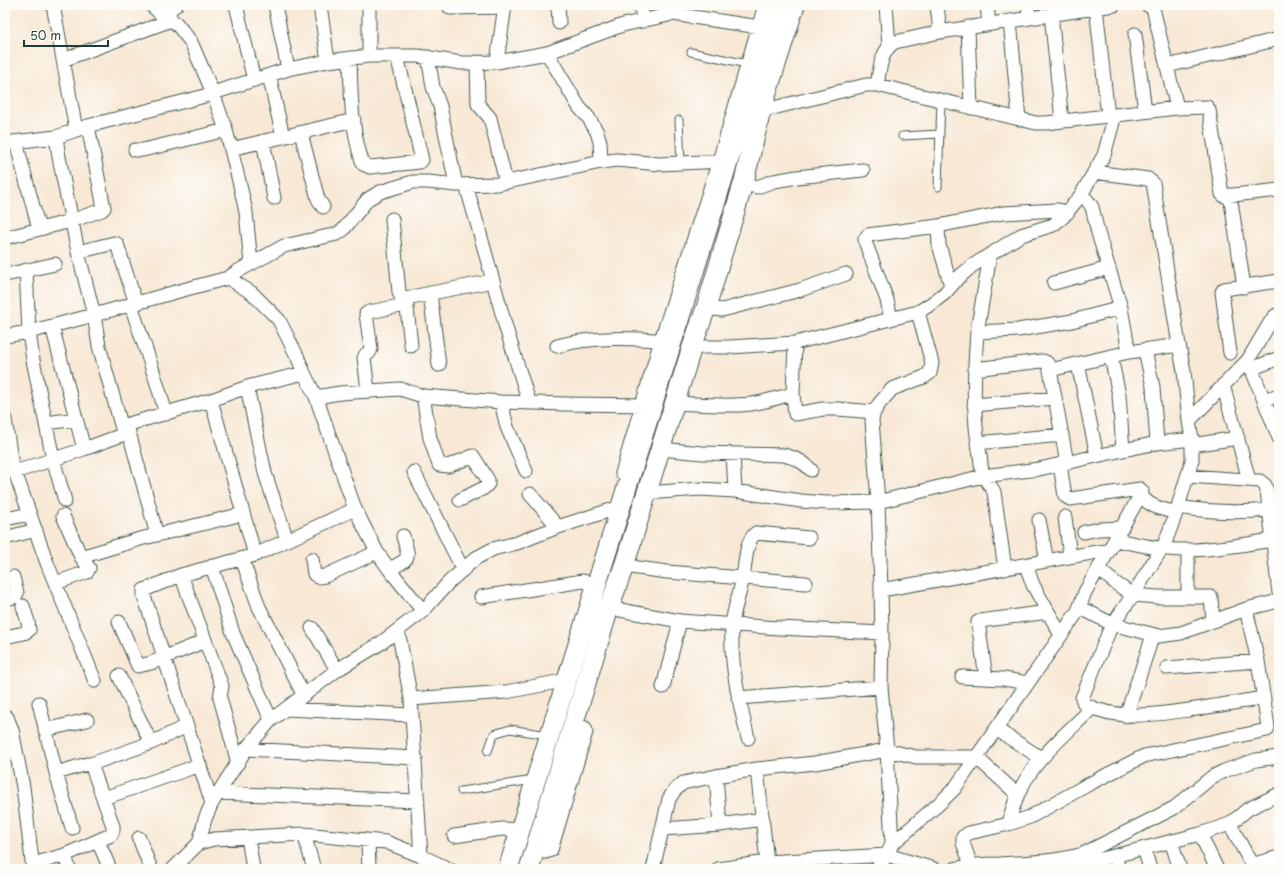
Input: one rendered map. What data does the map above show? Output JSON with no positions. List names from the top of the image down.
{
  "scale_bar": "50 m"
}
